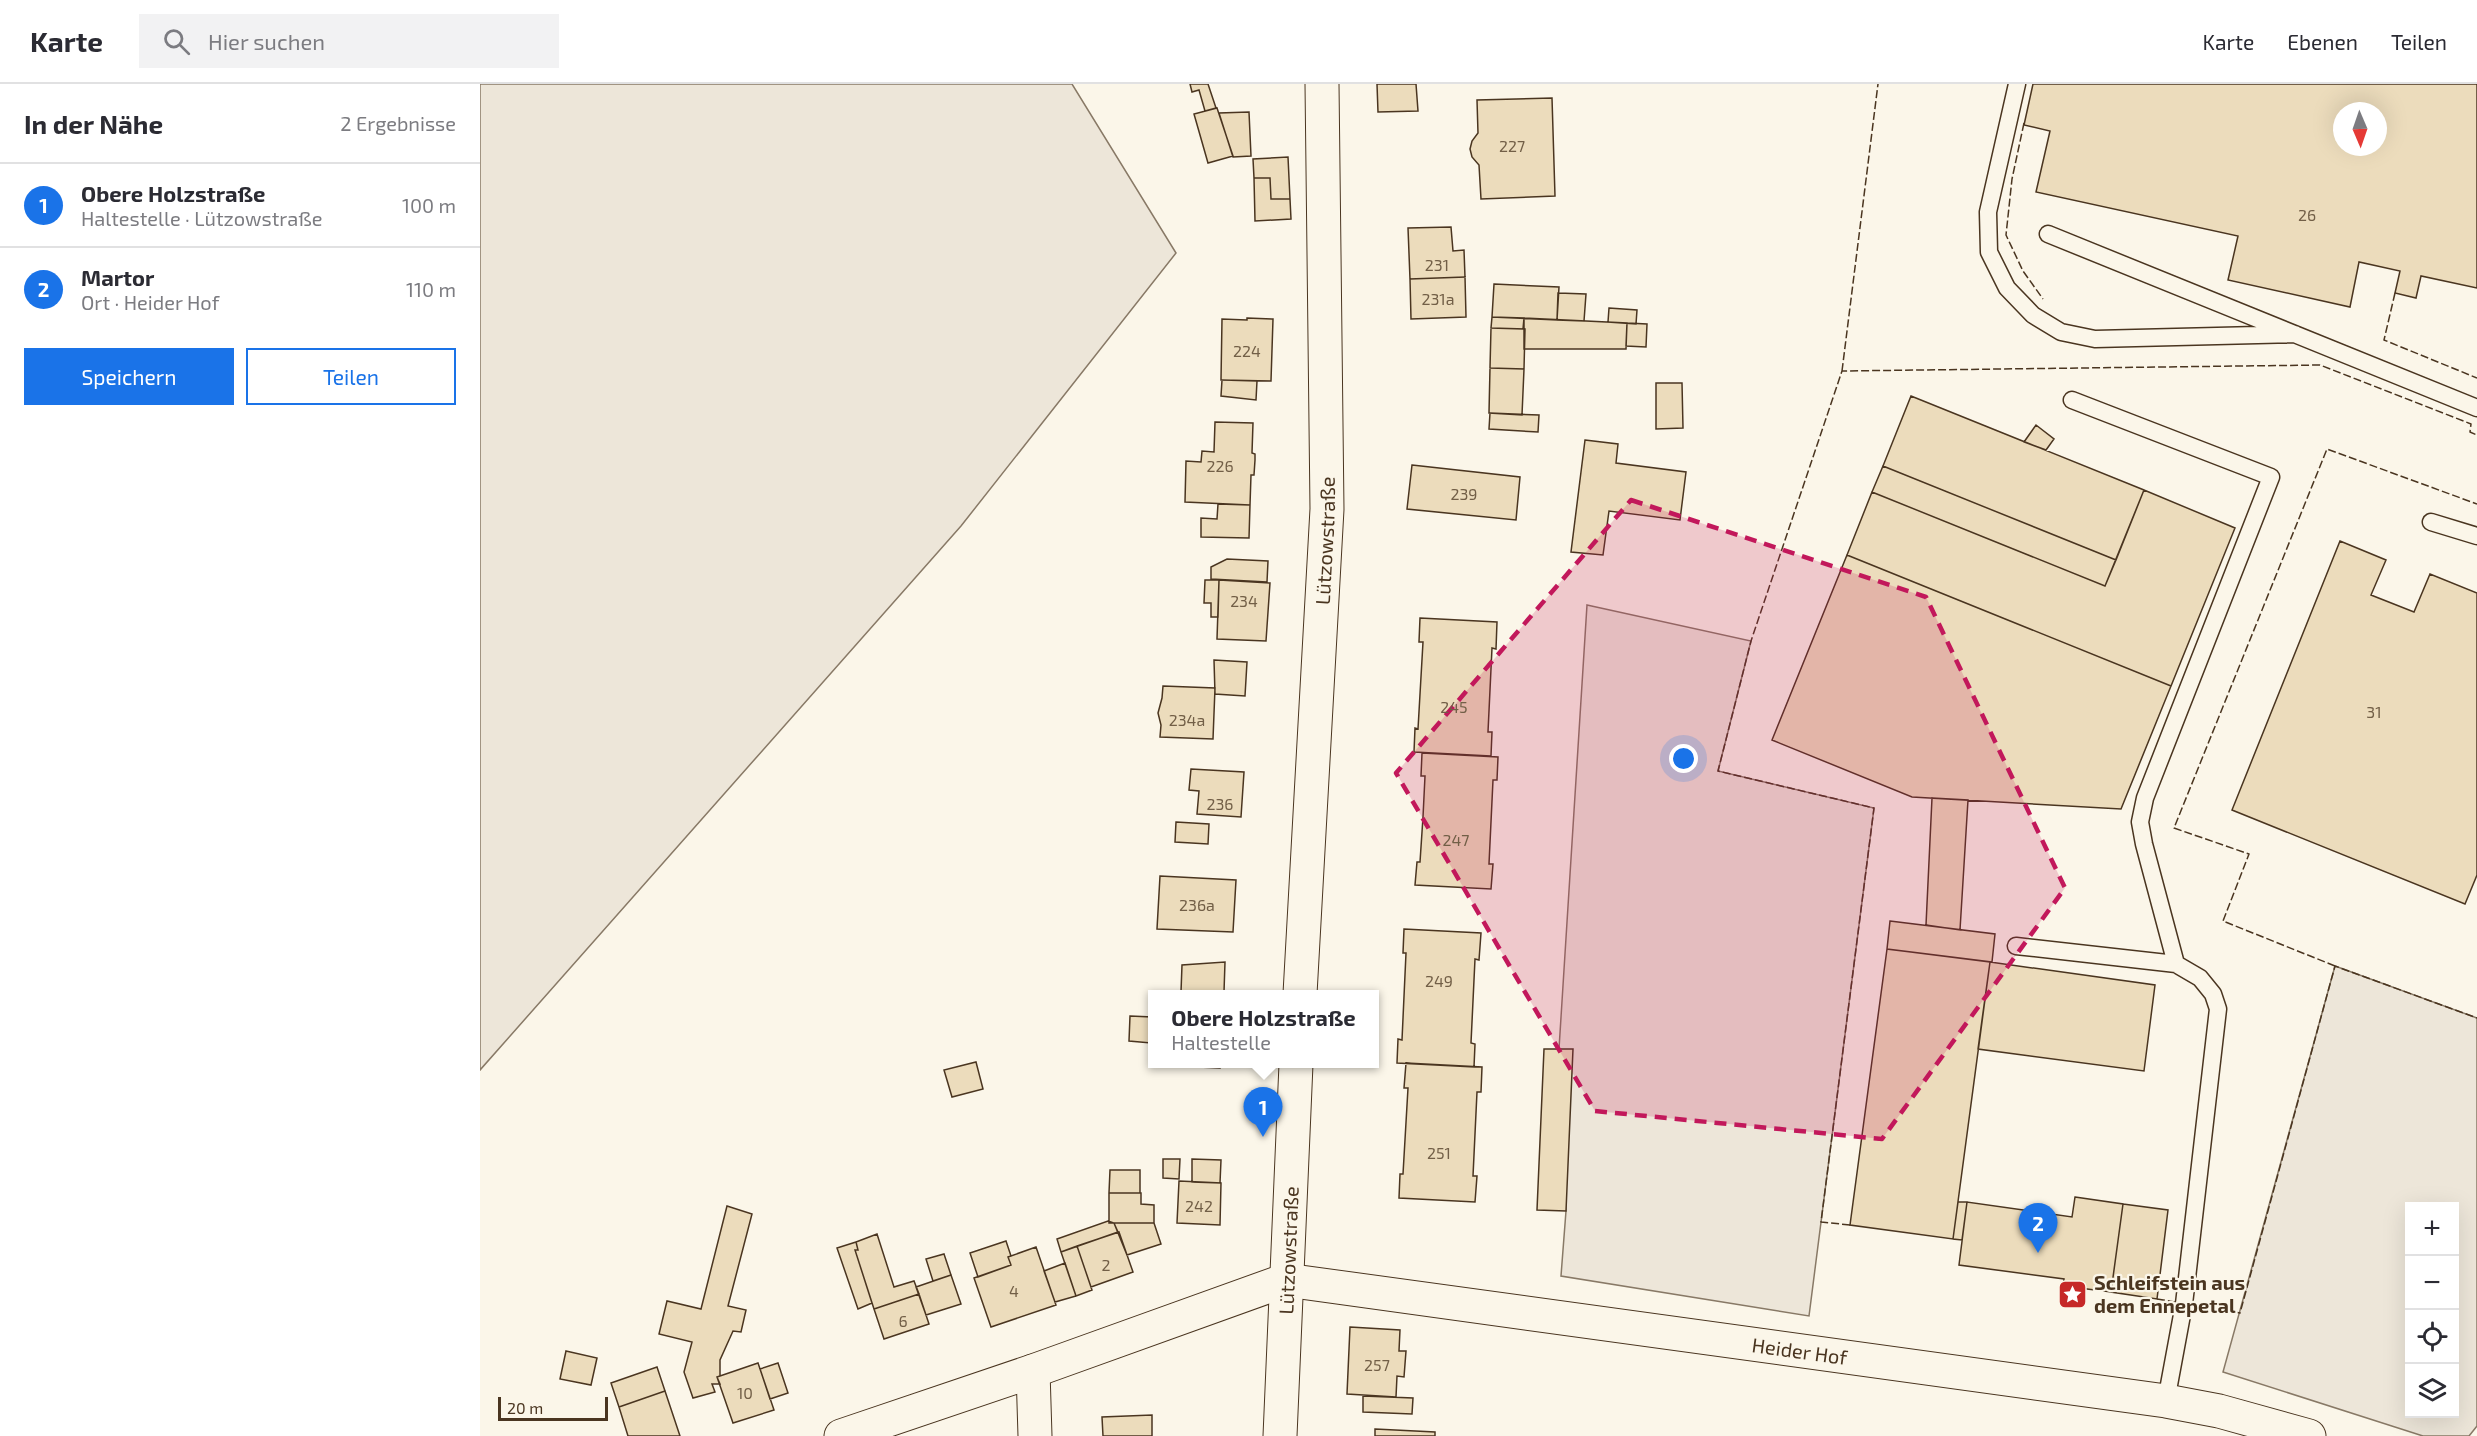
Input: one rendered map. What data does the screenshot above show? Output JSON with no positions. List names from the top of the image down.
{
  "streets": {
    "street": ["Lützowstraße", "Heider Hof"]
  },
  "crossings": [
    ["Lützowstraße", "Heider Hof"]
  ],
  "places": {
    "place": ["Schleifstein aus dem Ennepetal"]
  },
  "house_numbers": [
    "227",
    "26",
    "231",
    "231a",
    "224",
    "226",
    "239",
    "234",
    "245",
    "31",
    "234a",
    "236",
    "247",
    "236a",
    "249",
    "251",
    "242",
    "2",
    "4",
    "6",
    "257",
    "10"
  ],
  "scale_bar": "20 m",
  "north": "bottom",
  "page": {
    "header": "Karte",
    "search": "Hier suchen",
    "nav": ["Karte", "Ebenen", "Teilen"],
    "heading": ["In der Nähe", "2 Ergebnisse"],
    "list": [
      {
        "mark": "1",
        "name": "Obere Holzstraße",
        "note": "Haltestelle · Lützowstraße",
        "value": "100 m"
      },
      {
        "mark": "2",
        "name": "Martor",
        "note": "Ort · Heider Hof",
        "value": "110 m"
      }
    ],
    "buttons": ["Speichern", "Teilen"],
    "popup": ["Obere Holzstraße", "Haltestelle"],
    "pins": ["1", "2"],
    "map_buttons": ["+", "−"],
    "scale": "20 m"
  }
}
